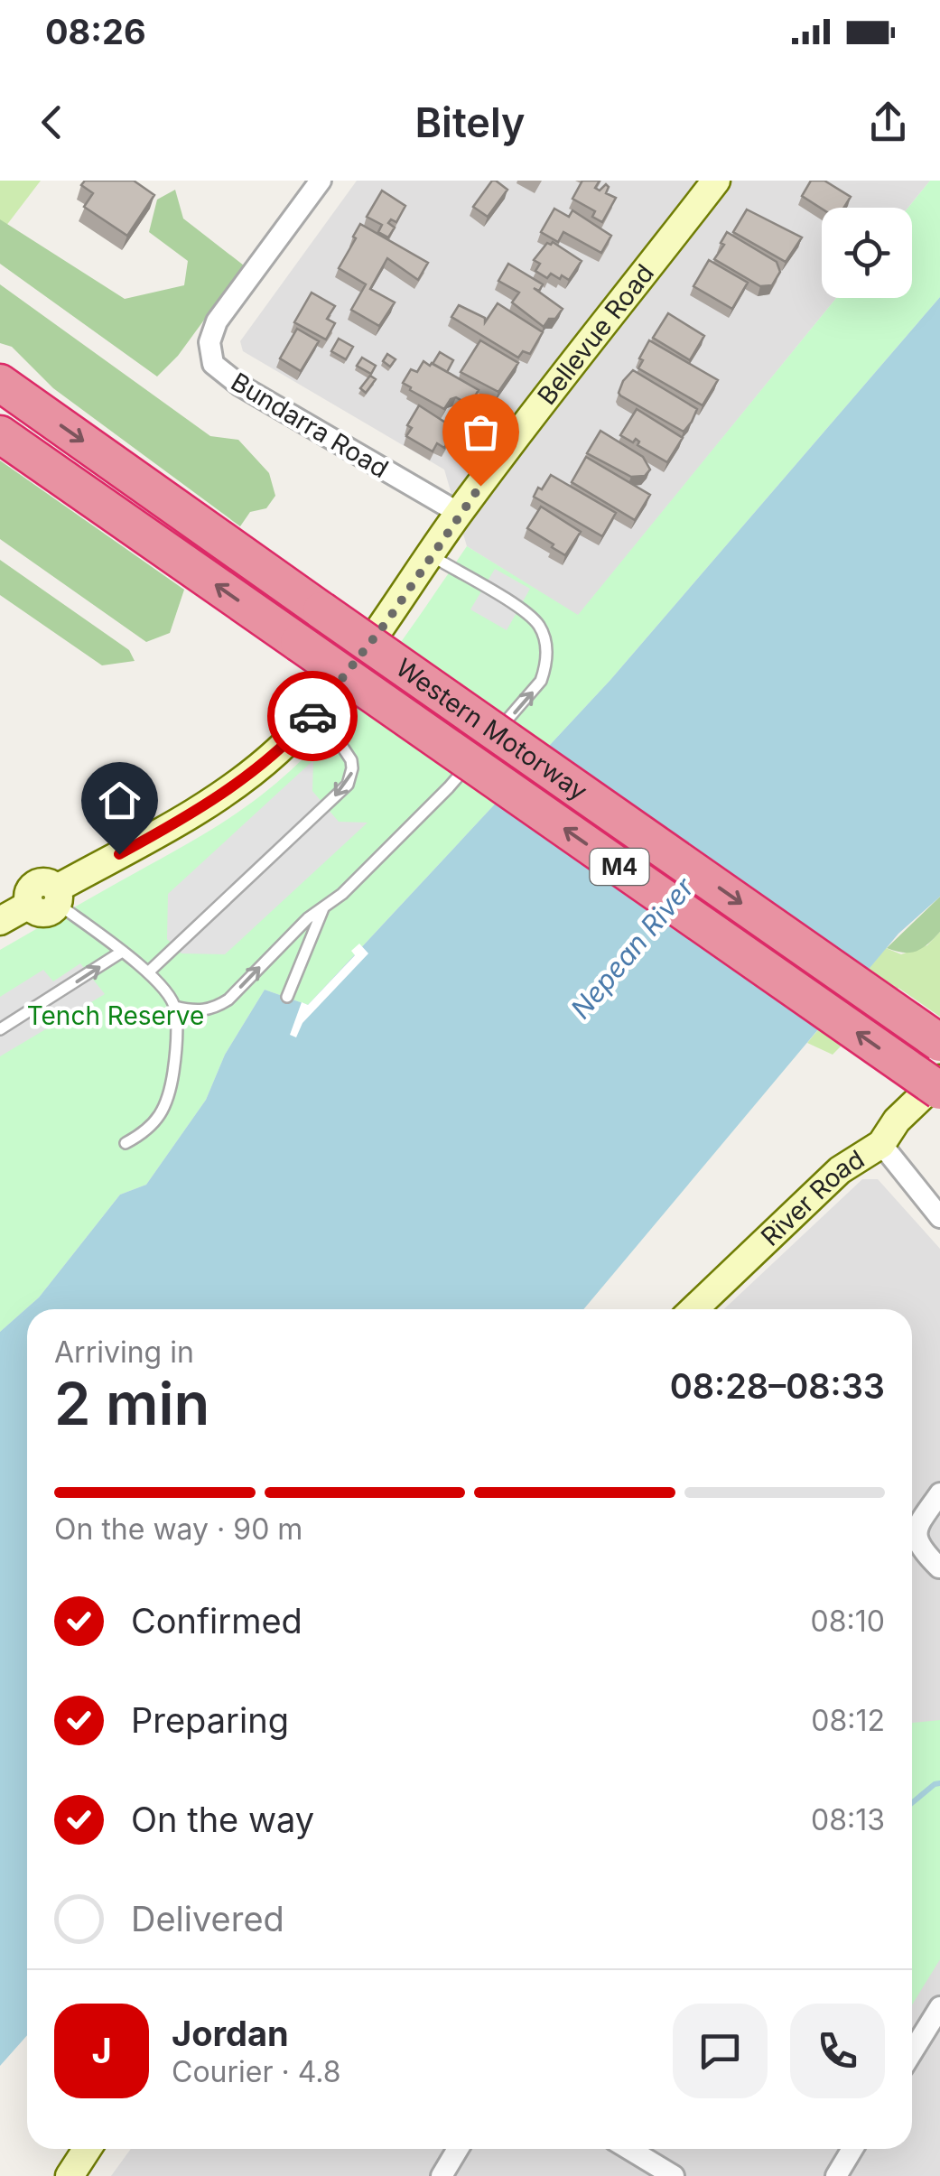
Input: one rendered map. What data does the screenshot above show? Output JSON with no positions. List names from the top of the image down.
{
  "streets": {
    "highway": ["Western Motorway", "M4"],
    "street": ["Bellevue Road", "Bundarra Road", "River Road"]
  },
  "crossings": [
    ["Bellevue Road", "Bundarra Road"]
  ],
  "water": ["Nepean River"],
  "parks": ["Tench Reserve"],
  "page": {
    "status": "08:26",
    "header": "Bitely",
    "heading": ["2 min", "Arriving in", "08:28–08:33"],
    "panel": ["Jordan", "Courier · 4.8"],
    "bar": "On the way · 90 m",
    "list": [
      ["Confirmed", "08:10"],
      ["Preparing", "08:12"],
      ["On the way", "08:13"],
      "Delivered"
    ],
    "round": "J"
  }
}
